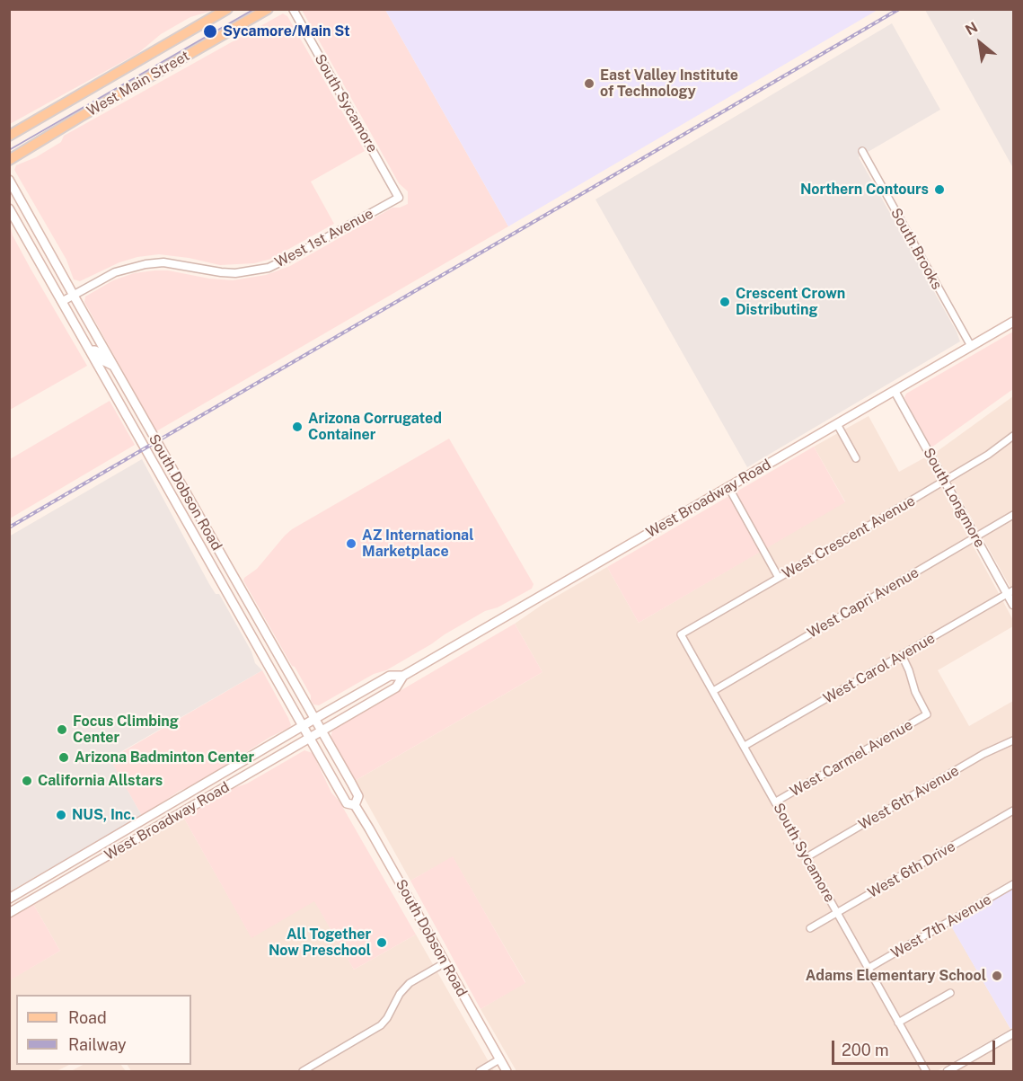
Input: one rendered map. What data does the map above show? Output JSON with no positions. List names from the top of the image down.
{
  "streets": {
    "main road": ["West Main Street", "South Dobson Road", "West Broadway Road"],
    "street": [
      "South Sycamore",
      "West 1st Avenue",
      "South Brooks",
      "South Longmore",
      "West Crescent Avenue",
      "West Capri Avenue",
      "West Carol Avenue",
      "West Carmel Avenue",
      "West 6th Avenue",
      "West 6th Drive",
      "West 7th Avenue"
    ]
  },
  "crossings": [
    ["South Sycamore", "West 1st Avenue"],
    ["South Sycamore", "West Crescent Avenue"],
    ["South Sycamore", "West Capri Avenue"],
    ["South Sycamore", "West Carol Avenue"],
    ["South Sycamore", "West Carmel Avenue"],
    ["South Sycamore", "West 6th Avenue"],
    ["South Sycamore", "West 6th Drive"],
    ["South Sycamore", "West 7th Avenue"],
    ["West 1st Avenue", "South Dobson Road"],
    ["South Brooks", "West Broadway Road"],
    ["South Dobson Road", "West Broadway Road"],
    ["South Longmore", "West Broadway Road"],
    ["South Longmore", "West Crescent Avenue"],
    ["South Longmore", "West Capri Avenue"],
    ["South Longmore", "West Carol Avenue"],
    ["West Carol Avenue", "West Carmel Avenue"]
  ],
  "places": [
    "Sycamore/Main St",
    "East Valley Institute of Technology",
    "Northern Contours",
    "Crescent Crown Distributing",
    "Arizona Corrugated Container",
    "AZ International Marketplace",
    "Focus Climbing Center",
    "Arizona Badminton Center",
    "California Allstars",
    "NUS, Inc.",
    "All Together Now Preschool",
    "Adams Elementary School"
  ],
  "legend": ["Road", "Railway"],
  "scale_bar": "200 m",
  "north": "top left"
}
